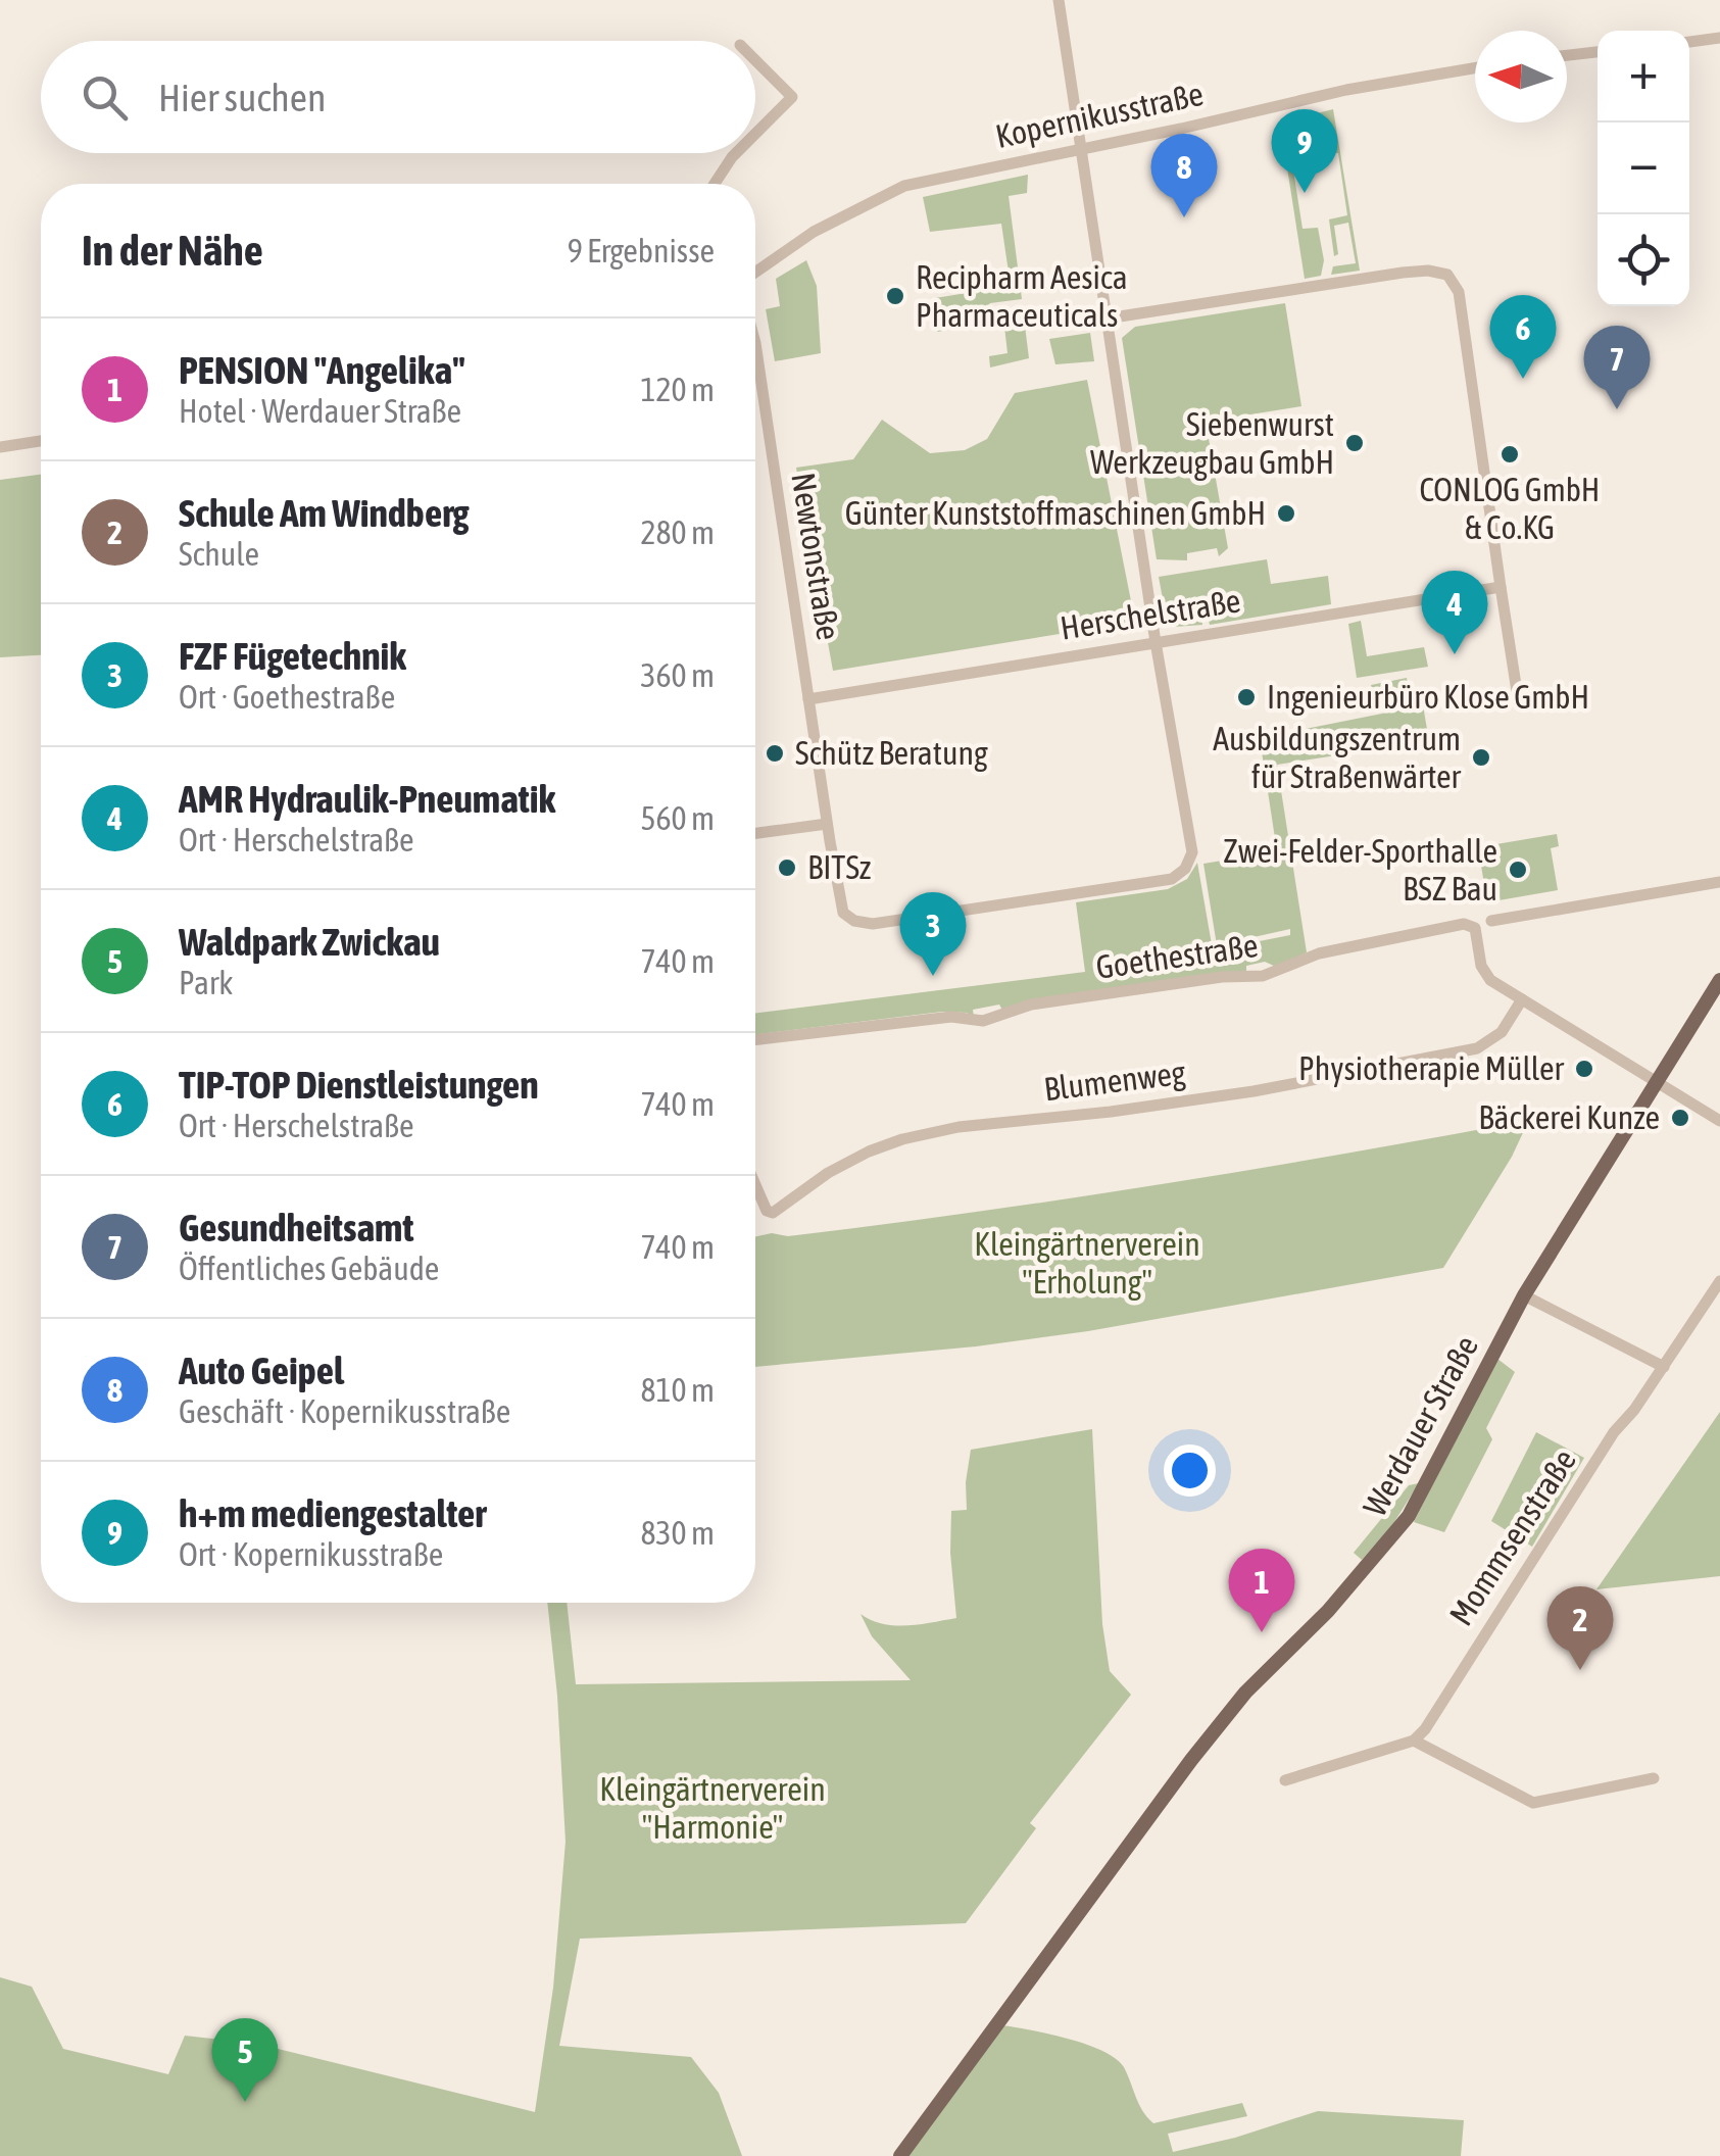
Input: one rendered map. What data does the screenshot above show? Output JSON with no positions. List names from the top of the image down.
{
  "streets": {
    "main road": ["Werdauer Straße"],
    "street": [
      "Kopernikusstraße",
      "Newtonstraße",
      "Herschelstraße",
      "Goethestraße",
      "Blumenweg",
      "Mommsenstraße"
    ]
  },
  "crossings": [
    ["Newtonstraße", "Herschelstraße"],
    ["Goethestraße", "Blumenweg"],
    ["Goethestraße", "Werdauer Straße"]
  ],
  "parks": ["Kleingärtnerverein \"Erholung\"", "Kleingärtnerverein \"Harmonie\""],
  "places": [
    "Recipharm Aesica Pharmaceuticals",
    "Siebenwurst Werkzeugbau GmbH",
    "CONLOG GmbH & Co.KG",
    "Günter Kunststoffmaschinen GmbH",
    "Ingenieurbüro Klose GmbH",
    "Schütz Beratung",
    "Ausbildungszentrum für Straßenwärter",
    "BITSz",
    "Zwei-Felder-Sporthalle BSZ Bau",
    "Physiotherapie Müller",
    "Bäckerei Kunze"
  ],
  "north": "left",
  "page": {
    "map_buttons": ["+", "−"],
    "search": "Hier suchen",
    "pins": [
      "9",
      "8",
      "6",
      "7",
      "4",
      "3",
      "1",
      "2",
      "5"
    ],
    "heading": ["In der Nähe", "9 Ergebnisse"],
    "list": [
      {
        "mark": "1",
        "name": "PENSION \"Angelika\"",
        "note": "Hotel · Werdauer Straße",
        "value": "120 m"
      },
      {
        "mark": "2",
        "name": "Schule Am Windberg",
        "note": "Schule",
        "value": "280 m"
      },
      {
        "mark": "3",
        "name": "FZF Fügetechnik",
        "note": "Ort · Goethestraße",
        "value": "360 m"
      },
      {
        "mark": "4",
        "name": "AMR Hydraulik-Pneumatik",
        "note": "Ort · Herschelstraße",
        "value": "560 m"
      },
      {
        "mark": "5",
        "name": "Waldpark Zwickau",
        "note": "Park",
        "value": "740 m"
      },
      {
        "mark": "6",
        "name": "TIP-TOP Dienstleistungen",
        "note": "Ort · Herschelstraße",
        "value": "740 m"
      },
      {
        "mark": "7",
        "name": "Gesundheitsamt",
        "note": "Öffentliches Gebäude",
        "value": "740 m"
      },
      {
        "mark": "8",
        "name": "Auto Geipel",
        "note": "Geschäft · Kopernikusstraße",
        "value": "810 m"
      },
      {
        "mark": "9",
        "name": "h+m mediengestalter",
        "note": "Ort · Kopernikusstraße",
        "value": "830 m"
      }
    ]
  }
}
